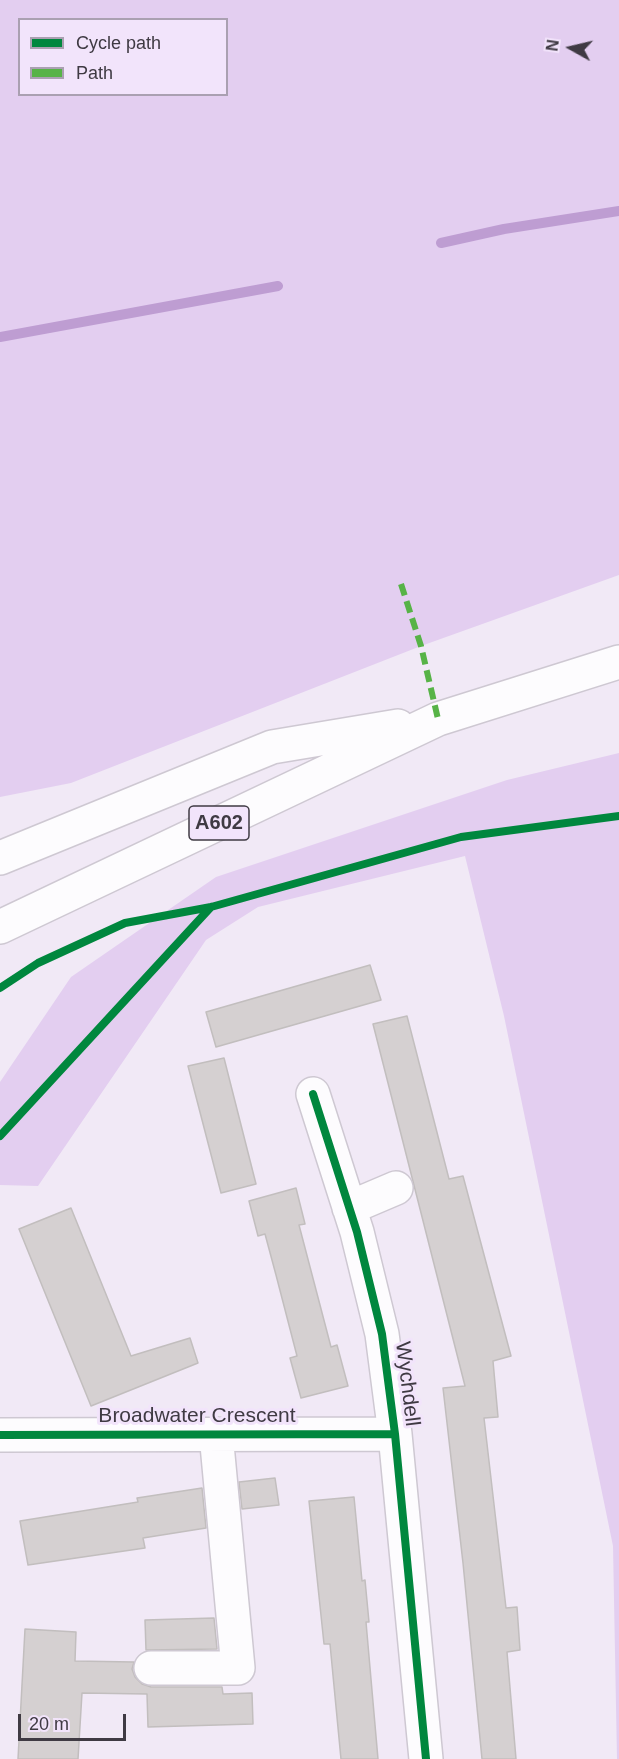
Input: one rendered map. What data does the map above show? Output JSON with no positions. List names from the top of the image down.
{
  "streets": {
    "main road": ["A602", "Wychdell", "Broadwater Crescent"]
  },
  "crossings": [
    ["Wychdell", "Broadwater Crescent"]
  ],
  "legend": ["Cycle path", "Path"],
  "scale_bar": "20 m",
  "north": "left"
}
